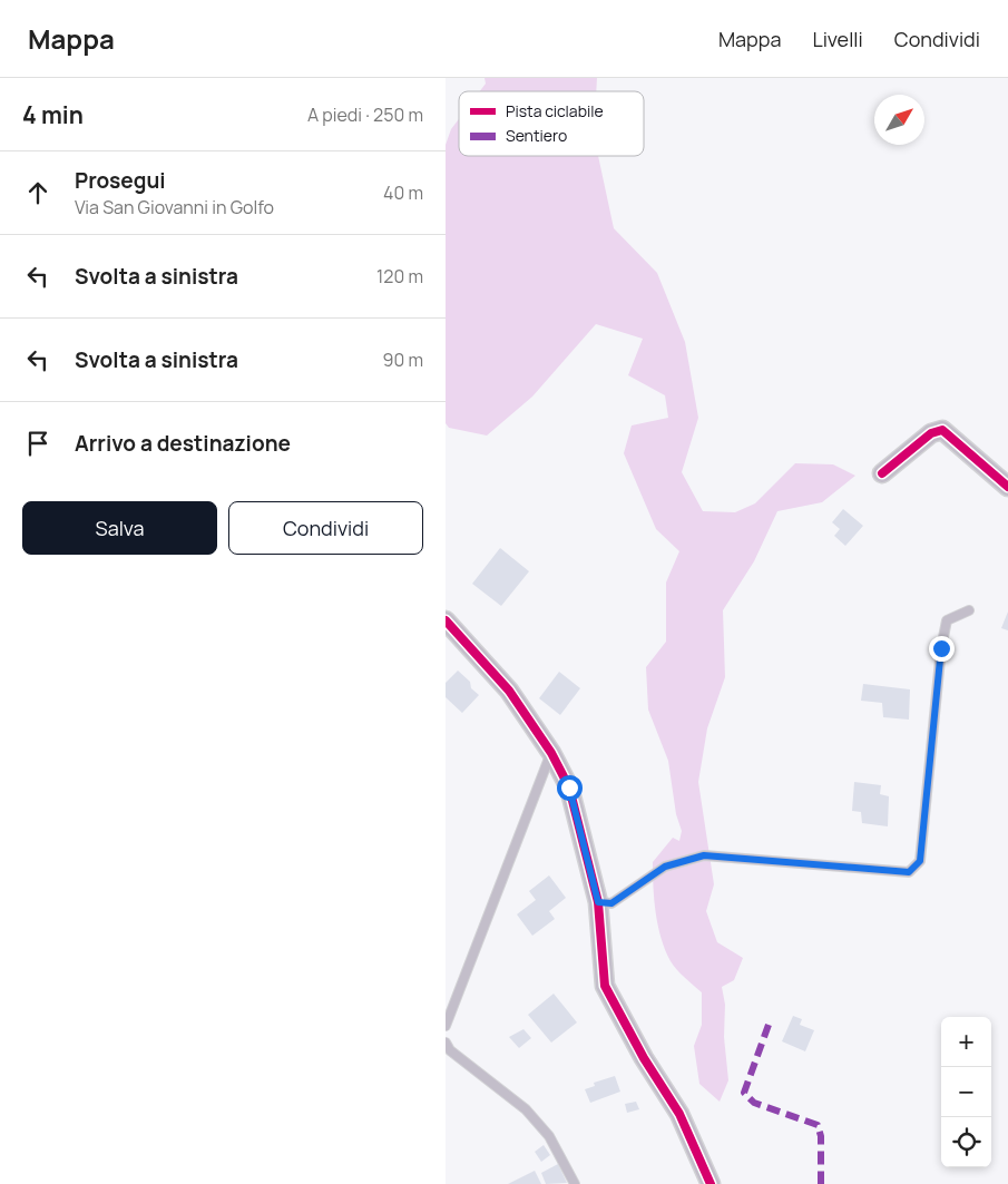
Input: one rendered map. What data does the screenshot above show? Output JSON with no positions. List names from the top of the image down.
{
  "legend": ["Pista ciclabile", "Sentiero"],
  "north": "top right",
  "page": {
    "header": "Mappa",
    "nav": ["Mappa", "Livelli", "Condividi"],
    "heading": ["4 min", "A piedi · 250 m"],
    "list": [
      ["Prosegui", "Via San Giovanni in Golfo", "40 m"],
      ["Svolta a sinistra", "120 m"],
      ["Svolta a sinistra", "90 m"],
      "Arrivo a destinazione"
    ],
    "buttons": ["Salva", "Condividi"],
    "map_buttons": ["+", "−"]
  }
}
